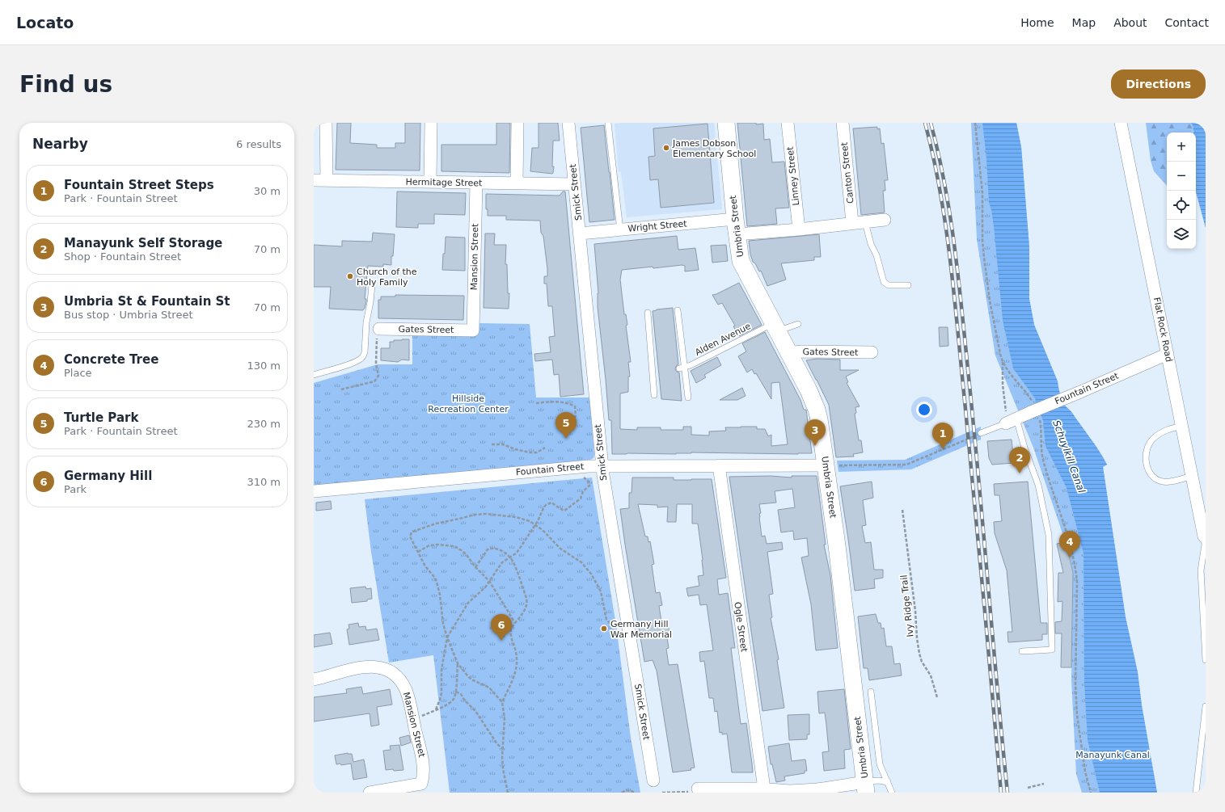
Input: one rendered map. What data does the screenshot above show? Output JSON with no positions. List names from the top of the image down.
{
  "streets": {
    "main road": ["Umbria Street"],
    "street": [
      "Canton Street",
      "Linney Street",
      "Hermitage Street",
      "Smick Street",
      "Wright Street",
      "Mansion Street",
      "Gates Street",
      "Flat Rock Road",
      "Fountain Street",
      "Ogle Street"
    ],
    "lane": ["Alden Avenue"],
    "path": ["Ivy Ridge Trail"]
  },
  "crossings": [
    ["Canton Street", "Wright Street"],
    ["Linney Street", "Wright Street"],
    ["Hermitage Street", "Smick Street"],
    ["Hermitage Street", "Mansion Street"],
    ["Smick Street", "Wright Street"],
    ["Smick Street", "Fountain Street"],
    ["Wright Street", "Umbria Street"],
    ["Umbria Street", "Gates Street"],
    ["Umbria Street", "Alden Avenue"],
    ["Umbria Street", "Fountain Street"],
    ["Mansion Street", "Gates Street"],
    ["Flat Rock Road", "Fountain Street"],
    ["Fountain Street", "Ogle Street"]
  ],
  "water": ["Schuylkill Canal"],
  "parks": ["Hillside Recreation Center", "Manayunk Canal"],
  "places": ["James Dobson Elementary School", "Church of the Holy Family", "Germany Hill War Memorial"],
  "page": {
    "header": "Locato",
    "nav": [
      "Home",
      "Map",
      "About",
      "Contact"
    ],
    "buttons": "Directions",
    "title": "Find us",
    "heading": ["Nearby", "6 results"],
    "map_buttons": ["+", "−"],
    "list": [
      {
        "mark": "1",
        "name": "Fountain Street Steps",
        "note": "Park · Fountain Street",
        "value": "30 m"
      },
      {
        "mark": "2",
        "name": "Manayunk Self Storage",
        "note": "Shop · Fountain Street",
        "value": "70 m"
      },
      {
        "mark": "3",
        "name": "Umbria St & Fountain St",
        "note": "Bus stop · Umbria Street",
        "value": "70 m"
      },
      {
        "mark": "4",
        "name": "Concrete Tree",
        "note": "Place",
        "value": "130 m"
      },
      {
        "mark": "5",
        "name": "Turtle Park",
        "note": "Park · Fountain Street",
        "value": "230 m"
      },
      {
        "mark": "6",
        "name": "Germany Hill",
        "note": "Park",
        "value": "310 m"
      }
    ],
    "pins": [
      "5",
      "3",
      "1",
      "2",
      "4",
      "6"
    ]
  }
}
